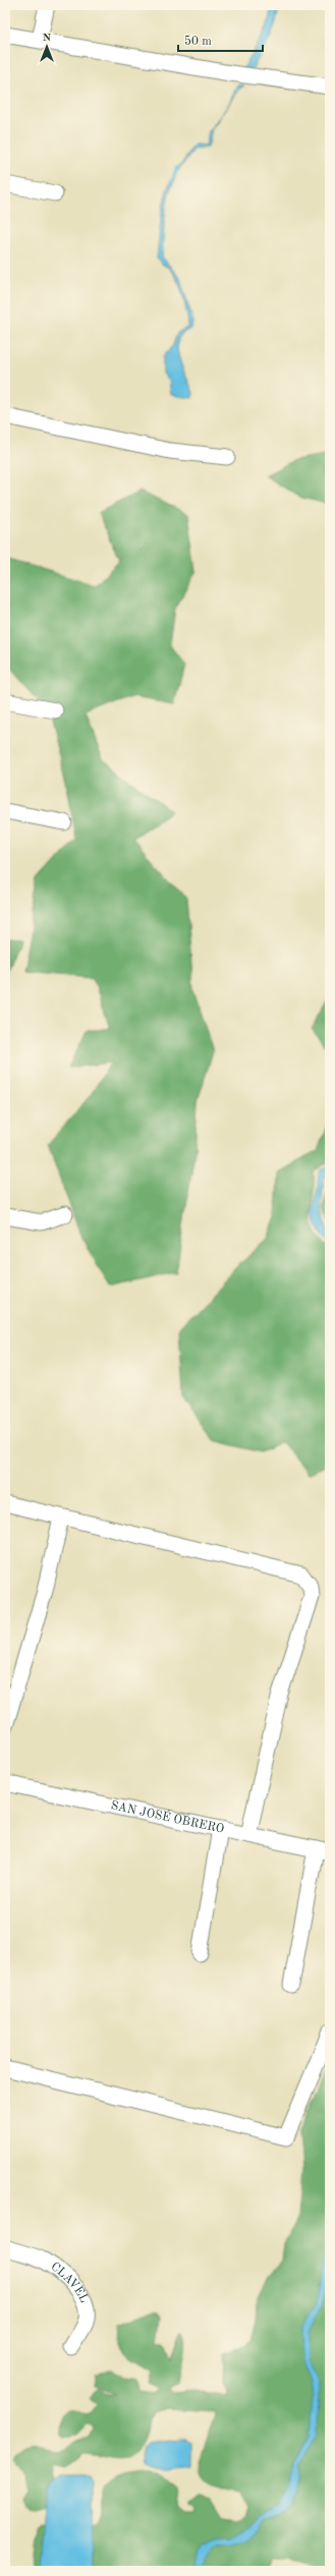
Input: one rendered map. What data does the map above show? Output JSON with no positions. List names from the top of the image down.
{
  "streets": {
    "street": ["SAN JOSÉ OBRERO", "CLAVEL"]
  },
  "scale_bar": "50 m",
  "north": "top"
}
